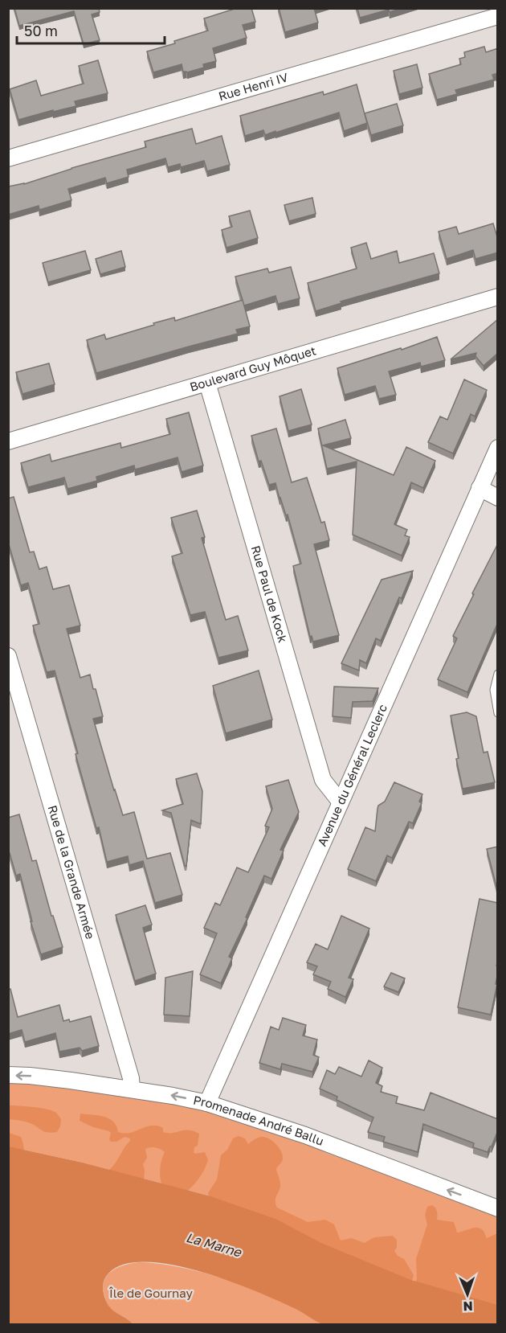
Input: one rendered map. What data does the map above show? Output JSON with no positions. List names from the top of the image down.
{
  "streets": {
    "street": [
      "Rue Henri IV",
      "Boulevard Guy Môquet",
      "Rue Paul de Kock",
      "Avenue du Général Leclerc",
      "Rue de la Grande Armée",
      "Promenade André Ballu"
    ]
  },
  "crossings": [
    ["Boulevard Guy Môquet", "Rue Paul de Kock"],
    ["Rue Paul de Kock", "Avenue du Général Leclerc"],
    ["Avenue du Général Leclerc", "Promenade André Ballu"],
    ["Rue de la Grande Armée", "Promenade André Ballu"]
  ],
  "one_way": ["Promenade André Ballu"],
  "water": ["La Marne"],
  "parks": ["Île de Gournay"],
  "scale_bar": "50 m",
  "north": "bottom"
}
